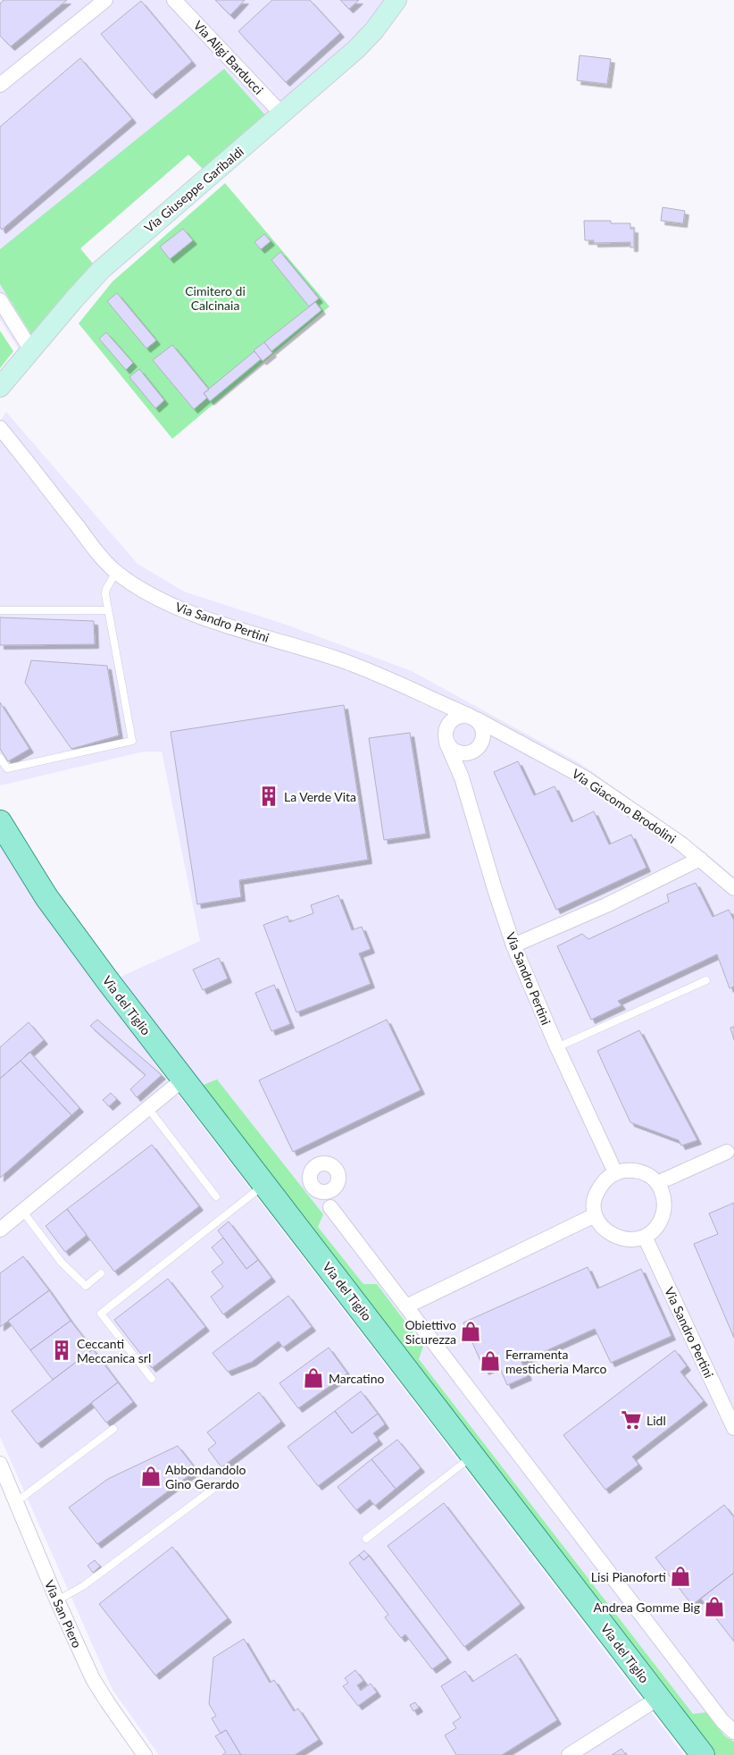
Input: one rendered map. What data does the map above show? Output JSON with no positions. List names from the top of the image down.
{
  "streets": {
    "main road": ["Via del Tiglio"],
    "street": [
      "Via Aligi Barducci",
      "Via Giuseppe Garibaldi",
      "Via Sandro Pertini",
      "Via Giacomo Brodolini",
      "Via San Piero"
    ]
  },
  "crossings": [
    ["Via Aligi Barducci", "Via Giuseppe Garibaldi"],
    ["Via Sandro Pertini", "Via Giacomo Brodolini"]
  ],
  "parks": ["Cimitero di Calcinaia"],
  "places": {
    "building": ["La Verde Vita", "Ceccanti Meccanica srl"],
    "shop": [
      "Obiettivo Sicurezza",
      "Ferramenta mesticheria Marco",
      "Marcatino",
      "Abbondandolo Gino Gerardo",
      "Lisi Pianoforti",
      "Andrea Gomme Big"
    ],
    "supermarket": ["Lidl"]
  }
}
